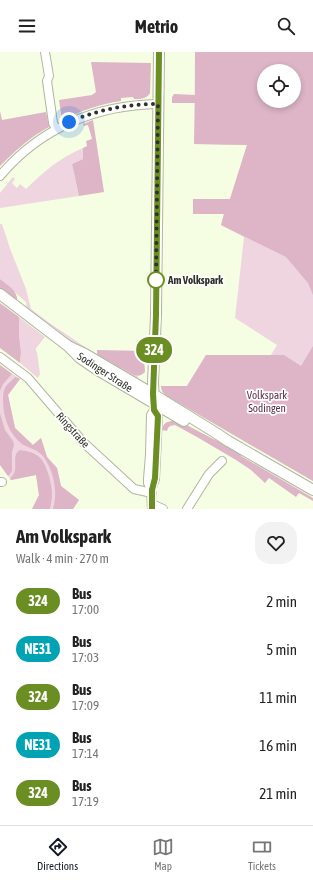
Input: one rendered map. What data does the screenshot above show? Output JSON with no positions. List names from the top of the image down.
{
  "streets": {
    "main road": ["Sodinger Straße"],
    "street": ["Ringstraße"]
  },
  "parks": ["Volkspark Sodingen"],
  "places": ["Am Volkspark"],
  "lines": ["bus line 324"],
  "page": {
    "header": "Metrio",
    "on_map": "324",
    "heading": ["Am Volkspark", "Walk · 4 min · 270 m"],
    "list": [
      {
        "mark": "324",
        "name": "Bus",
        "note": "17:00",
        "value": "2 min"
      },
      {
        "mark": "NE31",
        "name": "Bus",
        "note": "17:03",
        "value": "5 min"
      },
      {
        "mark": "324",
        "name": "Bus",
        "note": "17:09",
        "value": "11 min"
      },
      {
        "mark": "NE31",
        "name": "Bus",
        "note": "17:14",
        "value": "16 min"
      },
      {
        "mark": "324",
        "name": "Bus",
        "note": "17:19",
        "value": "21 min"
      }
    ],
    "tabs": ["Directions", "Map", "Tickets"]
  }
}
